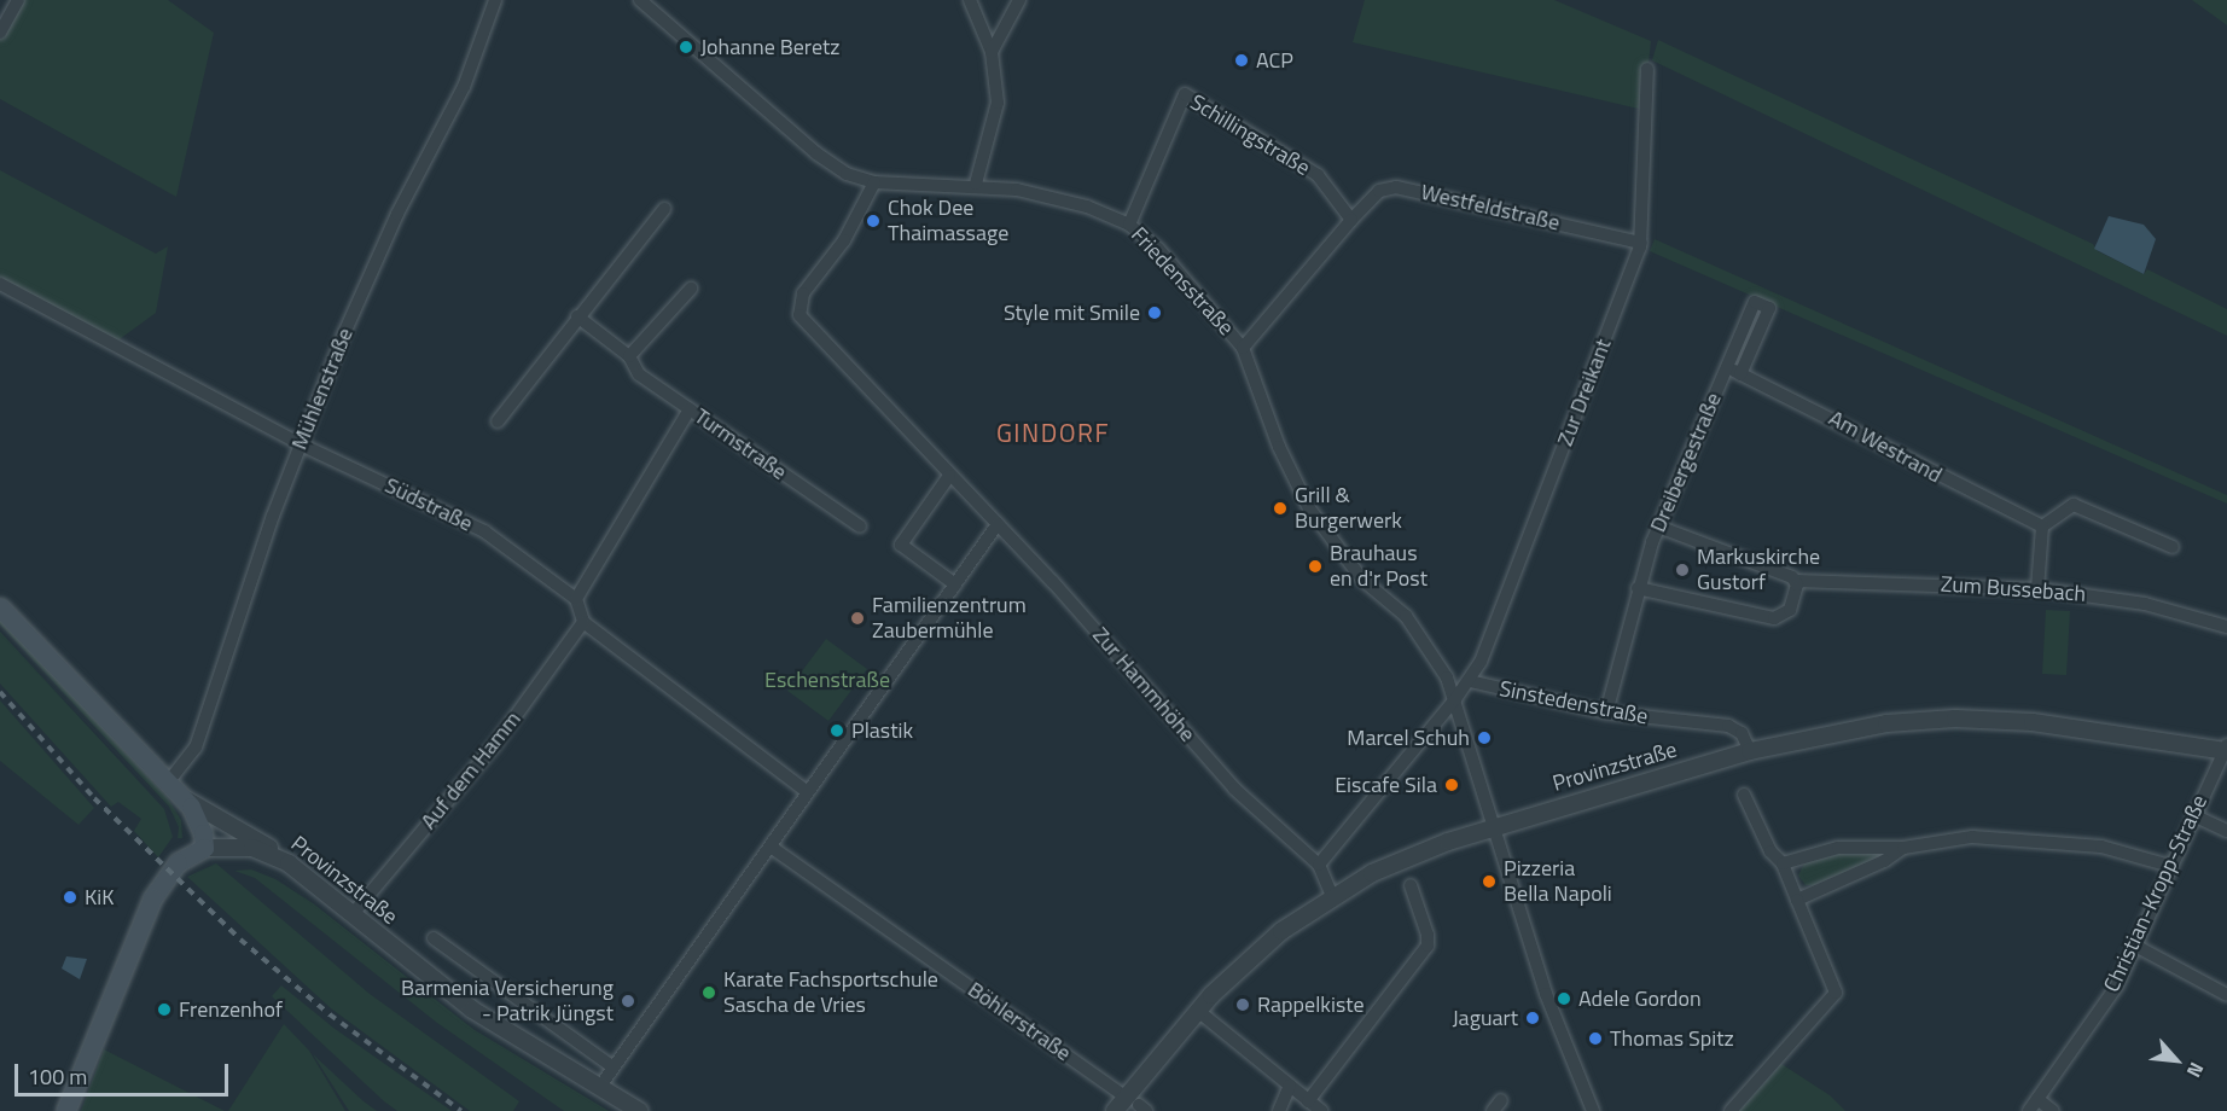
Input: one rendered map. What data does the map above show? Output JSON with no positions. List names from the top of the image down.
{
  "streets": {
    "street": [
      "Schillingstraße",
      "Westfeldstraße",
      "Friedensstraße",
      "Mühlenstraße",
      "Zur Dreikant",
      "Turmstraße",
      "Am Westrand",
      "Dreibergestraße",
      "Südstraße",
      "Zum Bussebach",
      "Zur Hammhöhe",
      "Sinstedenstraße",
      "Provinzstraße",
      "Auf dem Hamm",
      "Christian-Kropp-Straße",
      "Böhlerstraße"
    ]
  },
  "crossings": [
    ["Schillingstraße", "Westfeldstraße"],
    ["Schillingstraße", "Friedensstraße"],
    ["Westfeldstraße", "Zur Dreikant"],
    ["Friedensstraße", "Zur Dreikant"],
    ["Friedensstraße", "Zur Hammhöhe"],
    ["Friedensstraße", "Provinzstraße"],
    ["Mühlenstraße", "Südstraße"],
    ["Zur Dreikant", "Sinstedenstraße"],
    ["Am Westrand", "Dreibergestraße"],
    ["Dreibergestraße", "Zum Bussebach"],
    ["Dreibergestraße", "Sinstedenstraße"],
    ["Zur Hammhöhe", "Provinzstraße"],
    ["Sinstedenstraße", "Provinzstraße"],
    ["Provinzstraße", "Auf dem Hamm"],
    ["Provinzstraße", "Christian-Kropp-Straße"],
    ["Provinzstraße", "Böhlerstraße"]
  ],
  "districts": ["GINDORF"],
  "parks": ["Eschenstraße"],
  "places": [
    "Johanne Beretz",
    "ACP",
    "Chok Dee Thaimassage",
    "Style mit Smile",
    "Grill & Burgerwerk",
    "Brauhaus en d'r Post",
    "Markuskirche Gustorf",
    "Familienzentrum Zaubermühle",
    "Plastik",
    "Marcel Schuh",
    "Eiscafe Sila",
    "Pizzeria Bella Napoli",
    "KiK",
    "Karate Fachsportschule Sascha de Vries",
    "Adele Gordon",
    "Barmenia Versicherung - Patrik Jüngst",
    "Rappelkiste",
    "Frenzenhof",
    "Jaguart",
    "Thomas Spitz"
  ],
  "scale_bar": "100 m",
  "north": "bottom right"
}
